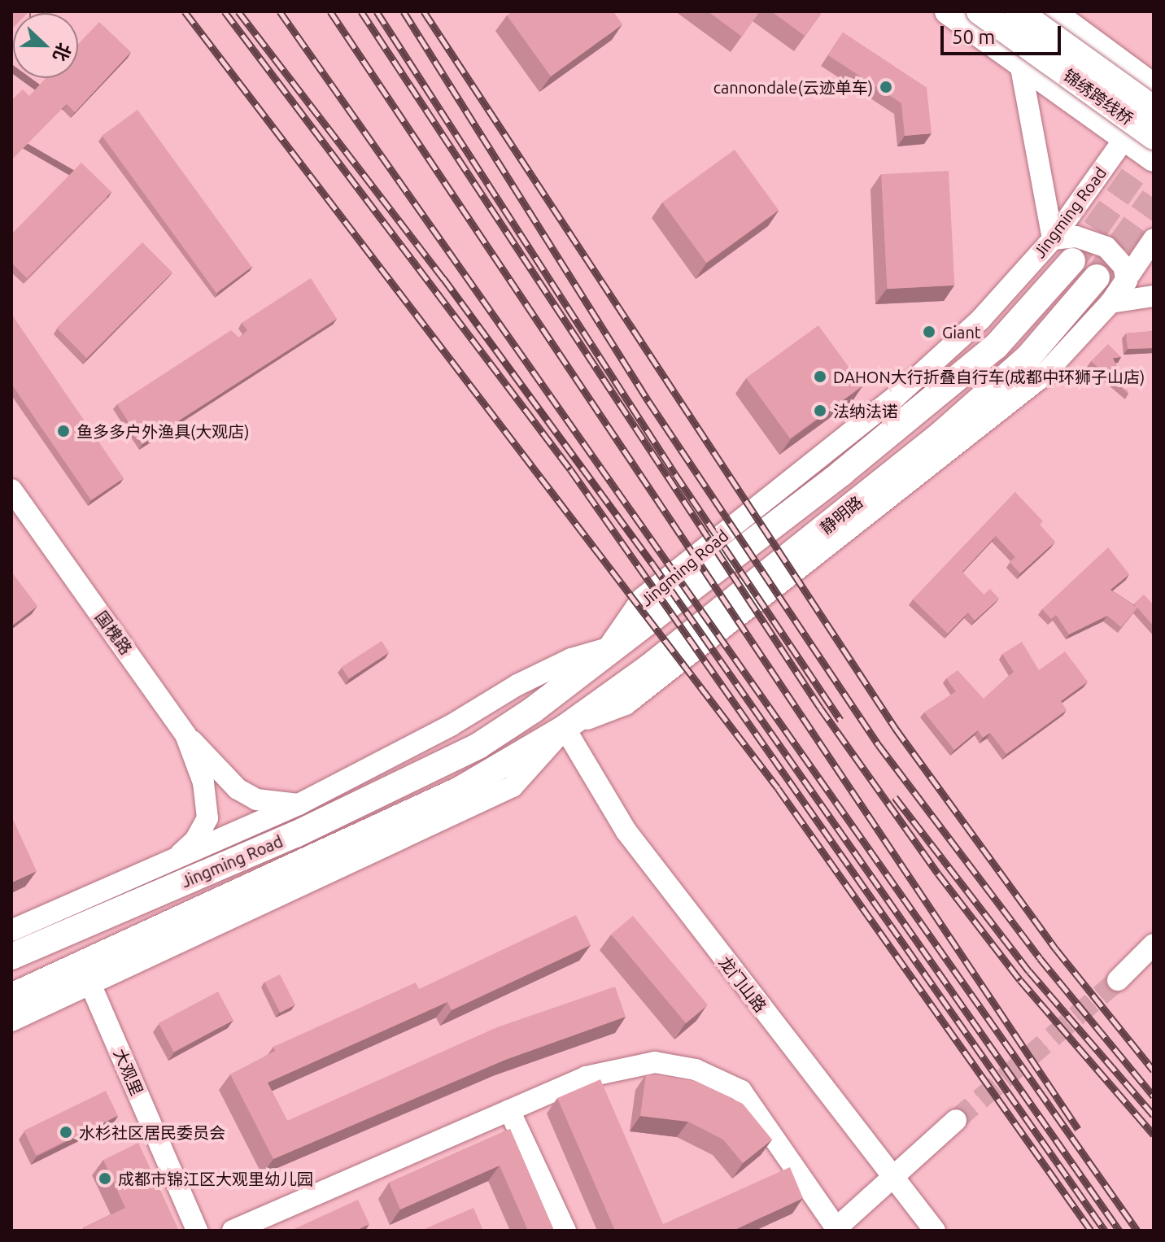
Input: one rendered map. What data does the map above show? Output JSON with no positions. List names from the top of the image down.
{
  "streets": {
    "main road": ["锦绣跨线桥", "Jingming Road", "静明路"],
    "street": ["国槐路", "龙门山路", "大观里"]
  },
  "crossings": [
    ["Jingming Road", "静明路"],
    ["Jingming Road", "龙门山路"],
    ["静明路", "龙门山路"]
  ],
  "places": [
    "cannondale(云迹单车)",
    "Giant",
    "DAHON大行折叠自行车(成都中环狮子山店)",
    "法纳法诺",
    "鱼多多户外渔具(大观店)",
    "水杉社区居民委员会",
    "成都市锦江区大观里幼儿园"
  ],
  "scale_bar": "50 m",
  "north": "right"
}
